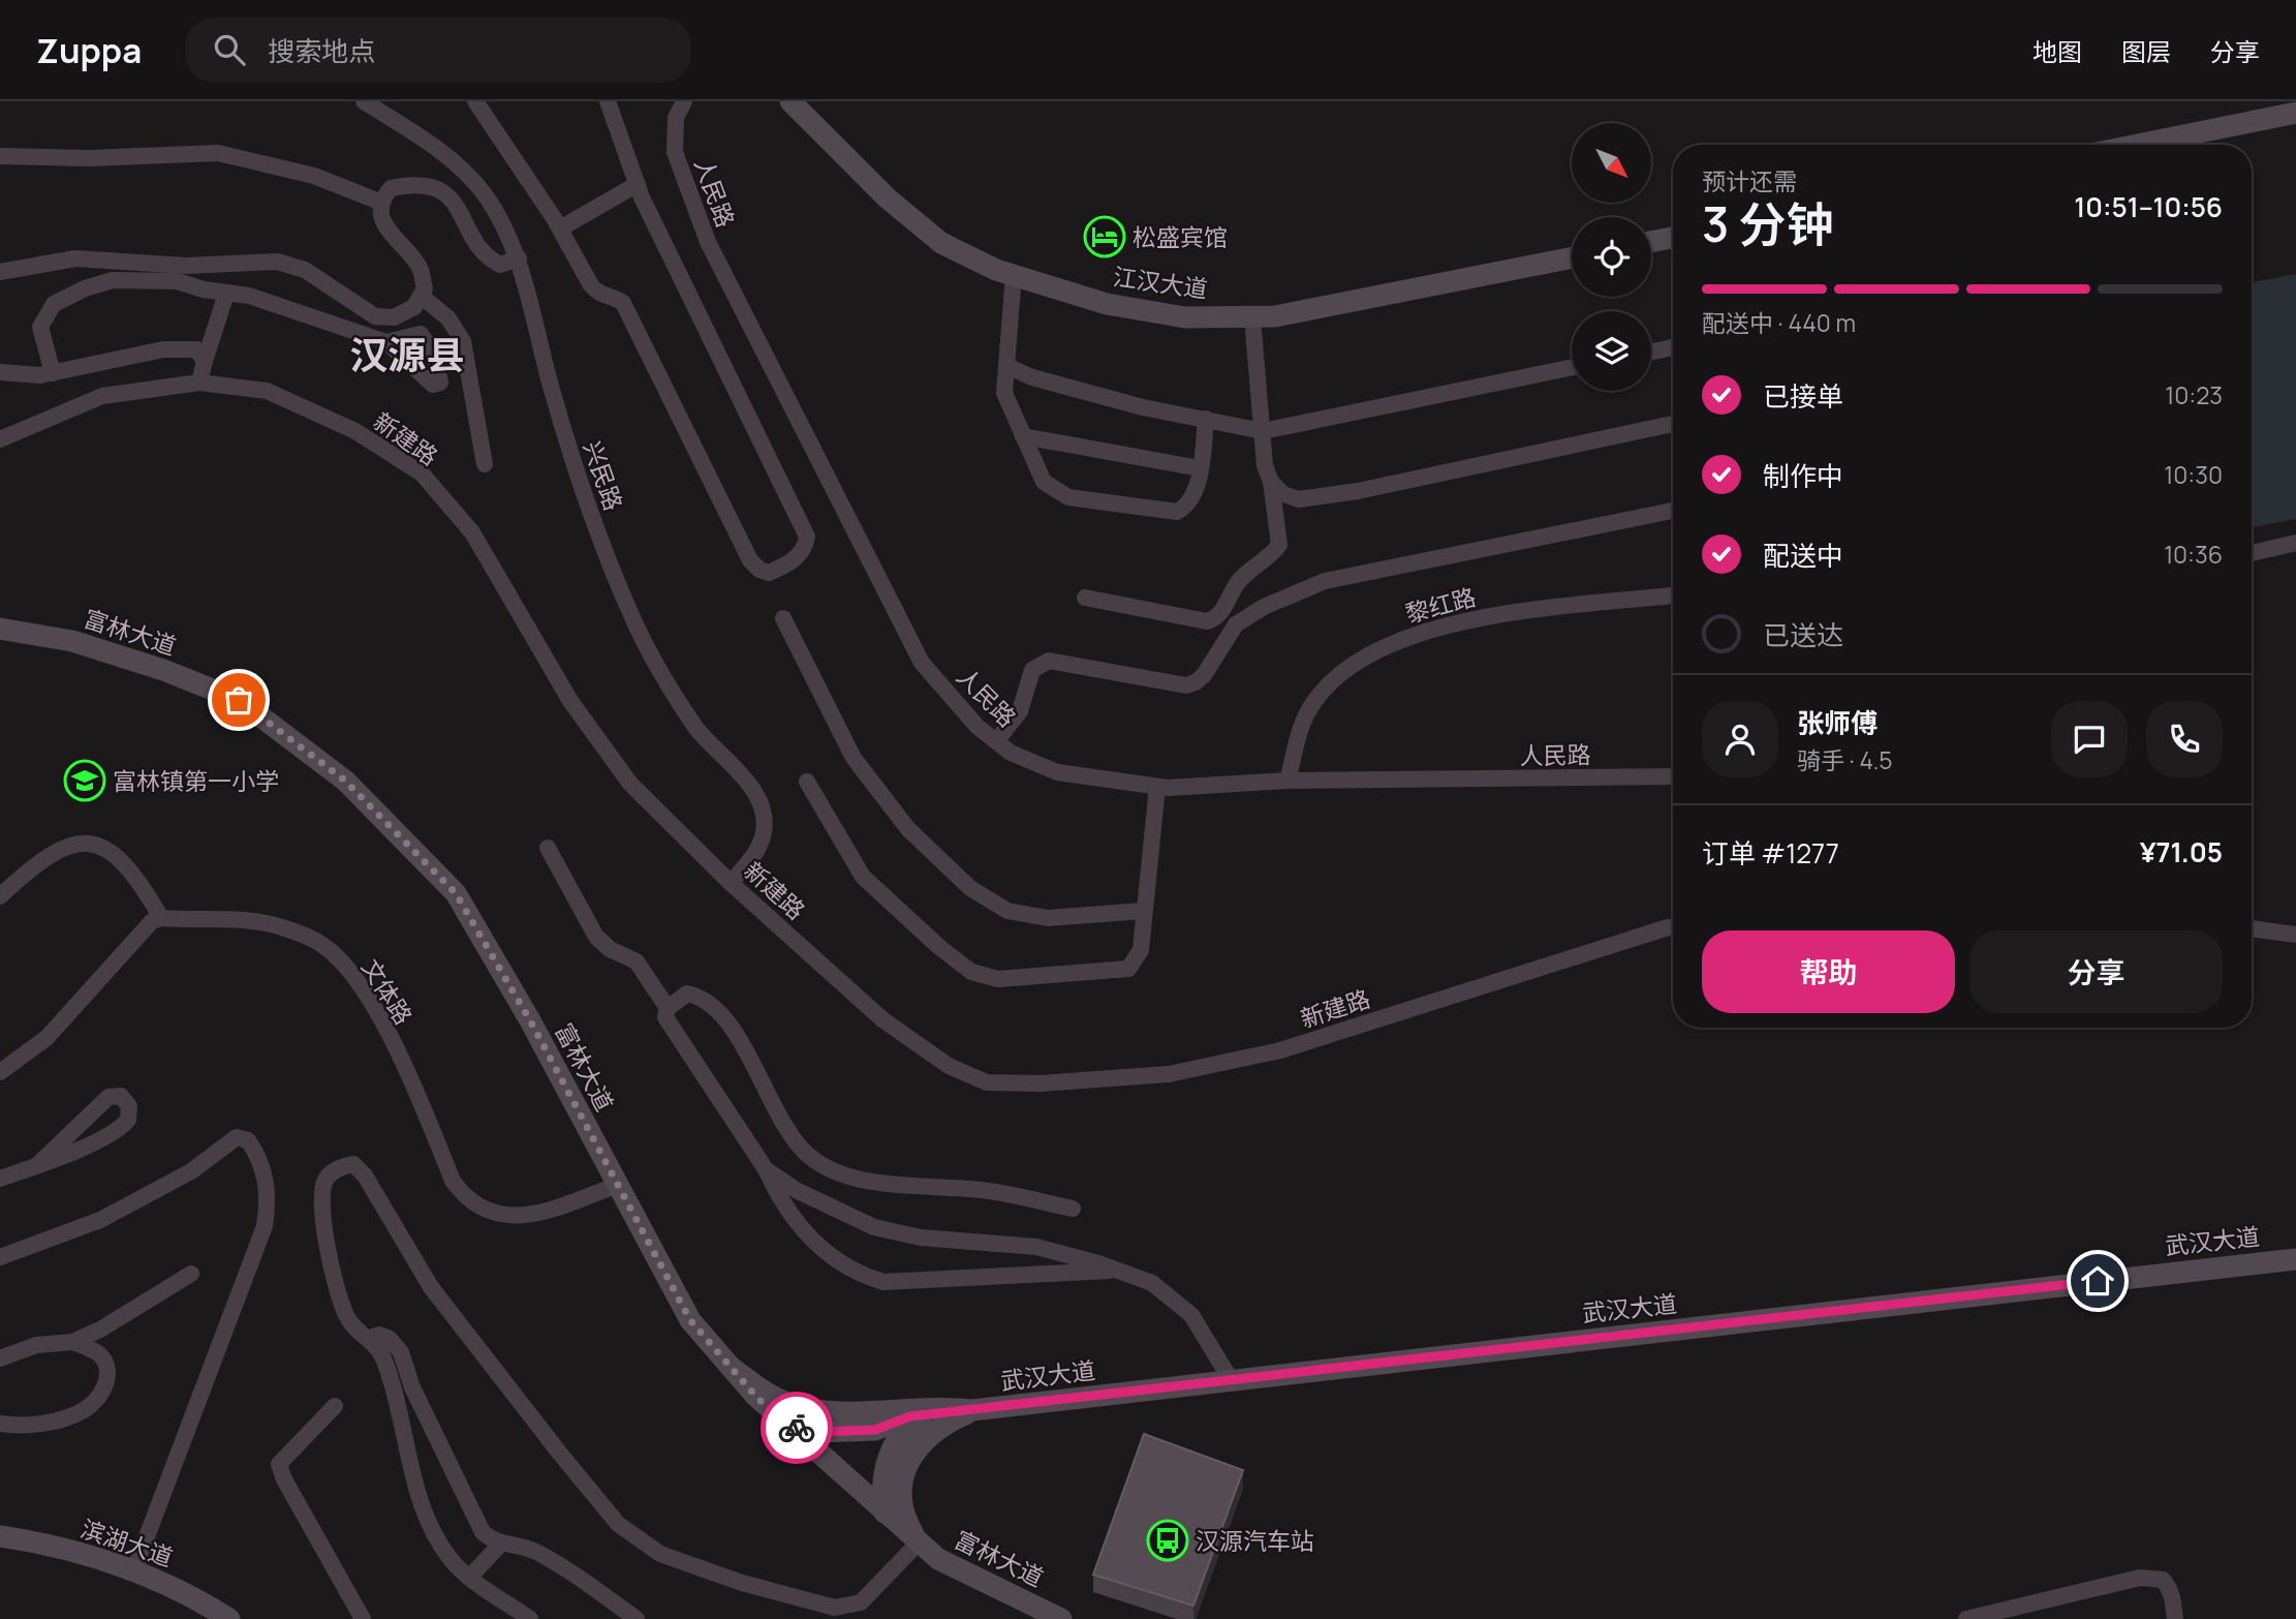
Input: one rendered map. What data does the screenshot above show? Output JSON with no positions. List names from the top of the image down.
{
  "streets": {
    "main road": [
      "江汉大道",
      "富林大道",
      "武汉大道",
      "滨湖大道"
    ],
    "street": [
      "人民路",
      "新建路",
      "兴民路",
      "黎红路",
      "文体路"
    ]
  },
  "crossings": [
    ["人民路", "黎红路"],
    ["新建路", "兴民路"],
    ["富林大道", "文体路"]
  ],
  "districts": ["汉源县"],
  "places": {
    "hotel": ["松盛宾馆"],
    "school or university": ["富林镇第一小学"],
    "bus stop": ["汉源汽车站"]
  },
  "north": "bottom right",
  "page": {
    "header": "Zuppa",
    "search": "搜索地点",
    "nav": ["地图", "图层", "分享"],
    "heading": ["3 分钟", "预计还需", "10:51–10:56"],
    "panel": [
      "张师傅",
      "骑手 · 4.5",
      "订单 #1277",
      "¥71.05"
    ],
    "bar": "配送中 · 440 m",
    "list": [
      ["已接单", "10:23"],
      ["制作中", "10:30"],
      ["配送中", "10:36"],
      "已送达"
    ],
    "buttons": ["帮助", "分享"]
  }
}
